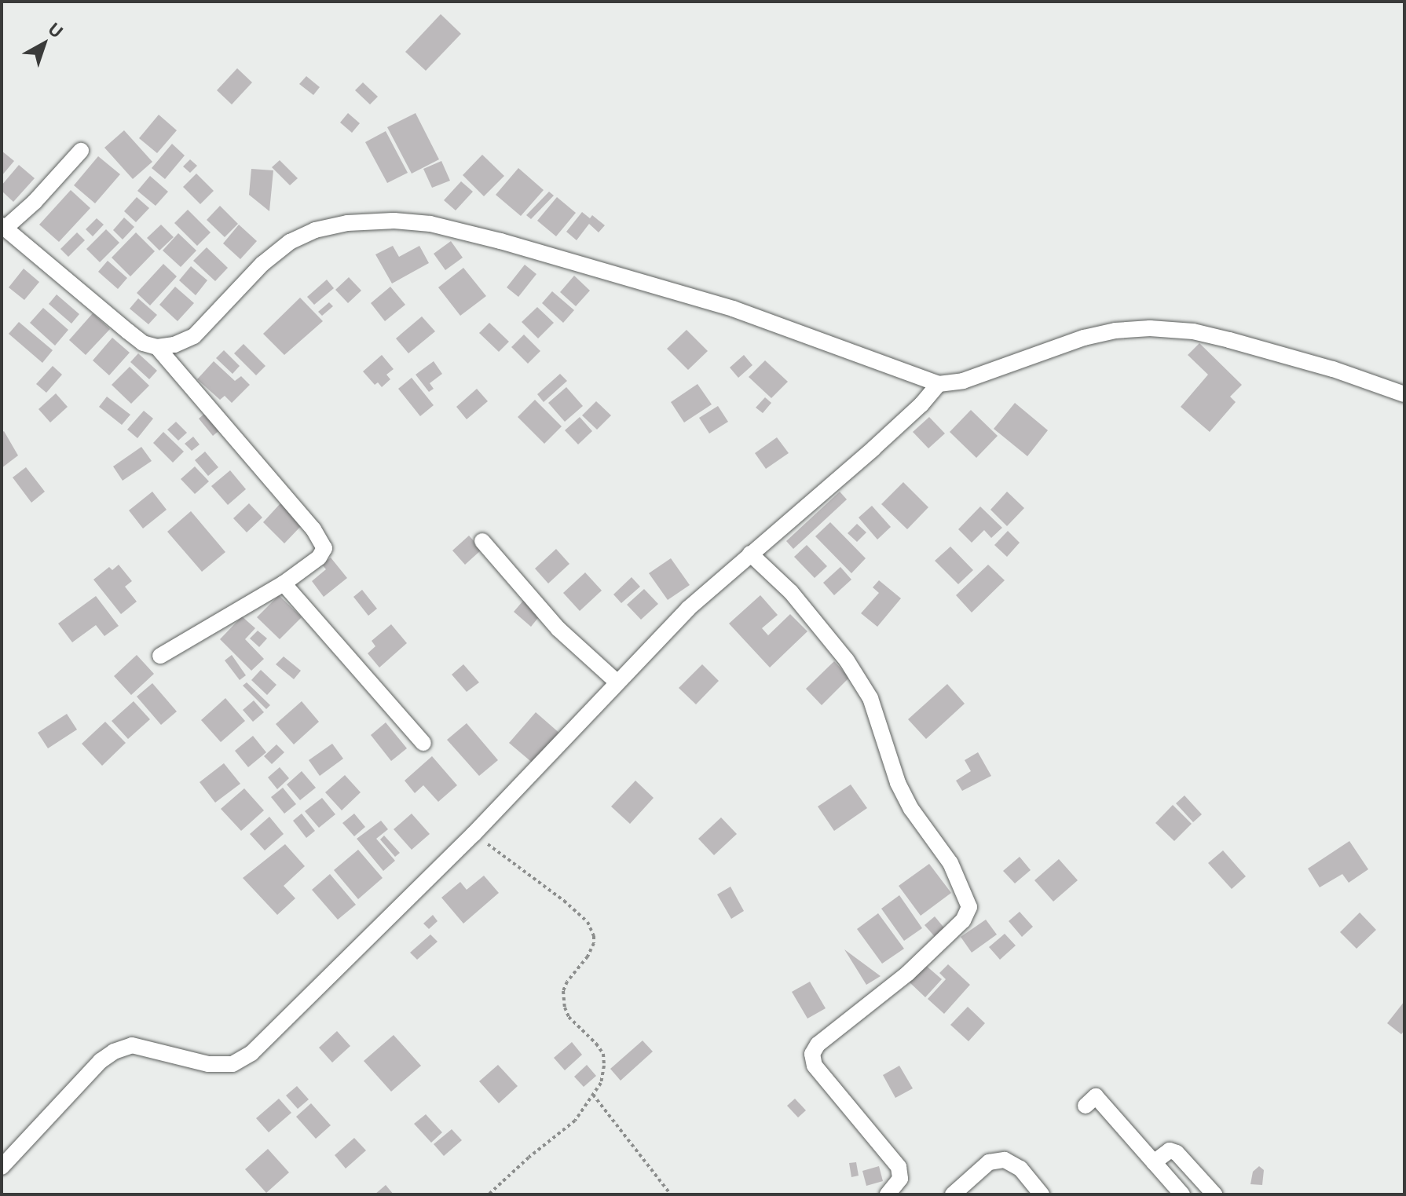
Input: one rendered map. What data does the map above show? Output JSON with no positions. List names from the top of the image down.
{
  "north": "top right"
}
